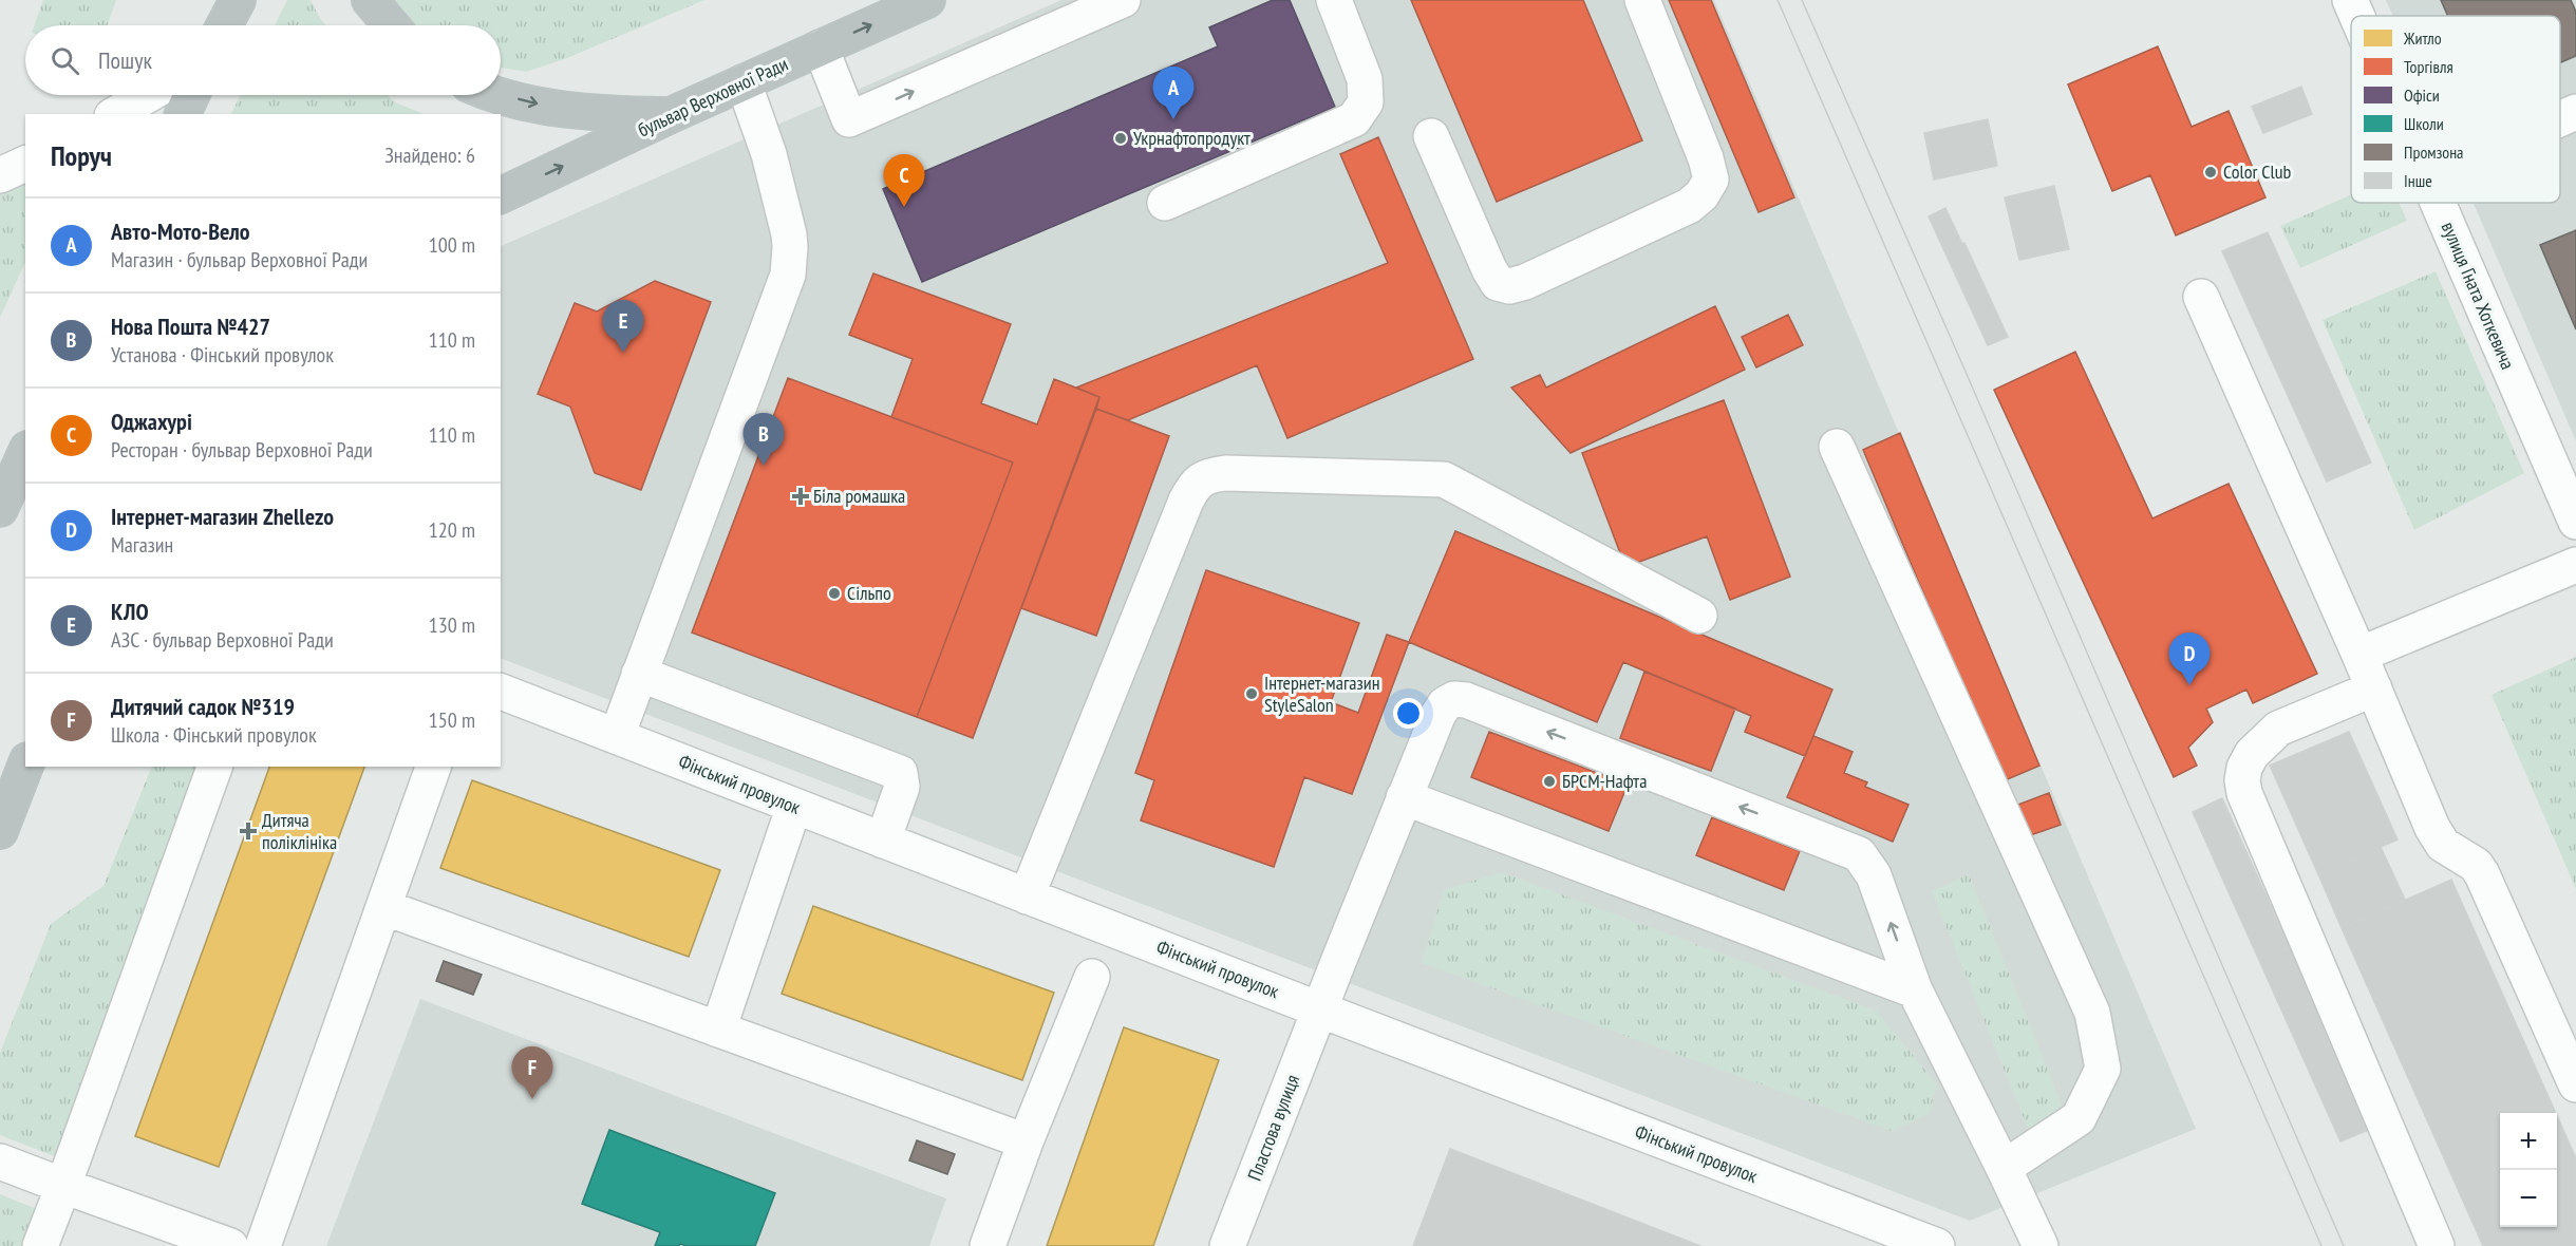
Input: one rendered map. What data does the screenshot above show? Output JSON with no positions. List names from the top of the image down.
{
  "streets": {
    "highway": ["бульвар Верховної Ради"],
    "street": ["вулиця Гната Хоткевича", "Фінський провулок", "Пластова вулиця"]
  },
  "crossings": [
    ["Фінський провулок", "Пластова вулиця"]
  ],
  "one_way": ["бульвар Верховної Ради"],
  "places": {
    "other": [
      "Укрнафтопродукт",
      "Color Club",
      "Сільпо",
      "Інтернет-магазин StyleSalon",
      "БРСМ-Нафта"
    ],
    "health": ["Біла ромашка", "Дитяча поліклініка"]
  },
  "legend": [
    "Житло",
    "Торгівля",
    "Офіси",
    "Школи",
    "Промзона",
    "Інше"
  ],
  "page": {
    "search": "Пошук",
    "pins": [
      "A",
      "C",
      "E",
      "B",
      "D",
      "F"
    ],
    "heading": ["Поруч", "Знайдено: 6"],
    "list": [
      {
        "mark": "A",
        "name": "Авто-Мото-Вело",
        "note": "Магазин · бульвар Верховної Ради",
        "value": "100 m"
      },
      {
        "mark": "B",
        "name": "Нова Пошта №427",
        "note": "Установа · Фінський провулок",
        "value": "110 m"
      },
      {
        "mark": "C",
        "name": "Оджахурі",
        "note": "Ресторан · бульвар Верховної Ради",
        "value": "110 m"
      },
      {
        "mark": "D",
        "name": "Інтернет-магазин Zhellezo",
        "note": "Магазин",
        "value": "120 m"
      },
      {
        "mark": "E",
        "name": "КЛО",
        "note": "АЗС · бульвар Верховної Ради",
        "value": "130 m"
      },
      {
        "mark": "F",
        "name": "Дитячий садок №319",
        "note": "Школа · Фінський провулок",
        "value": "150 m"
      }
    ],
    "map_buttons": ["+", "−"]
  }
}
